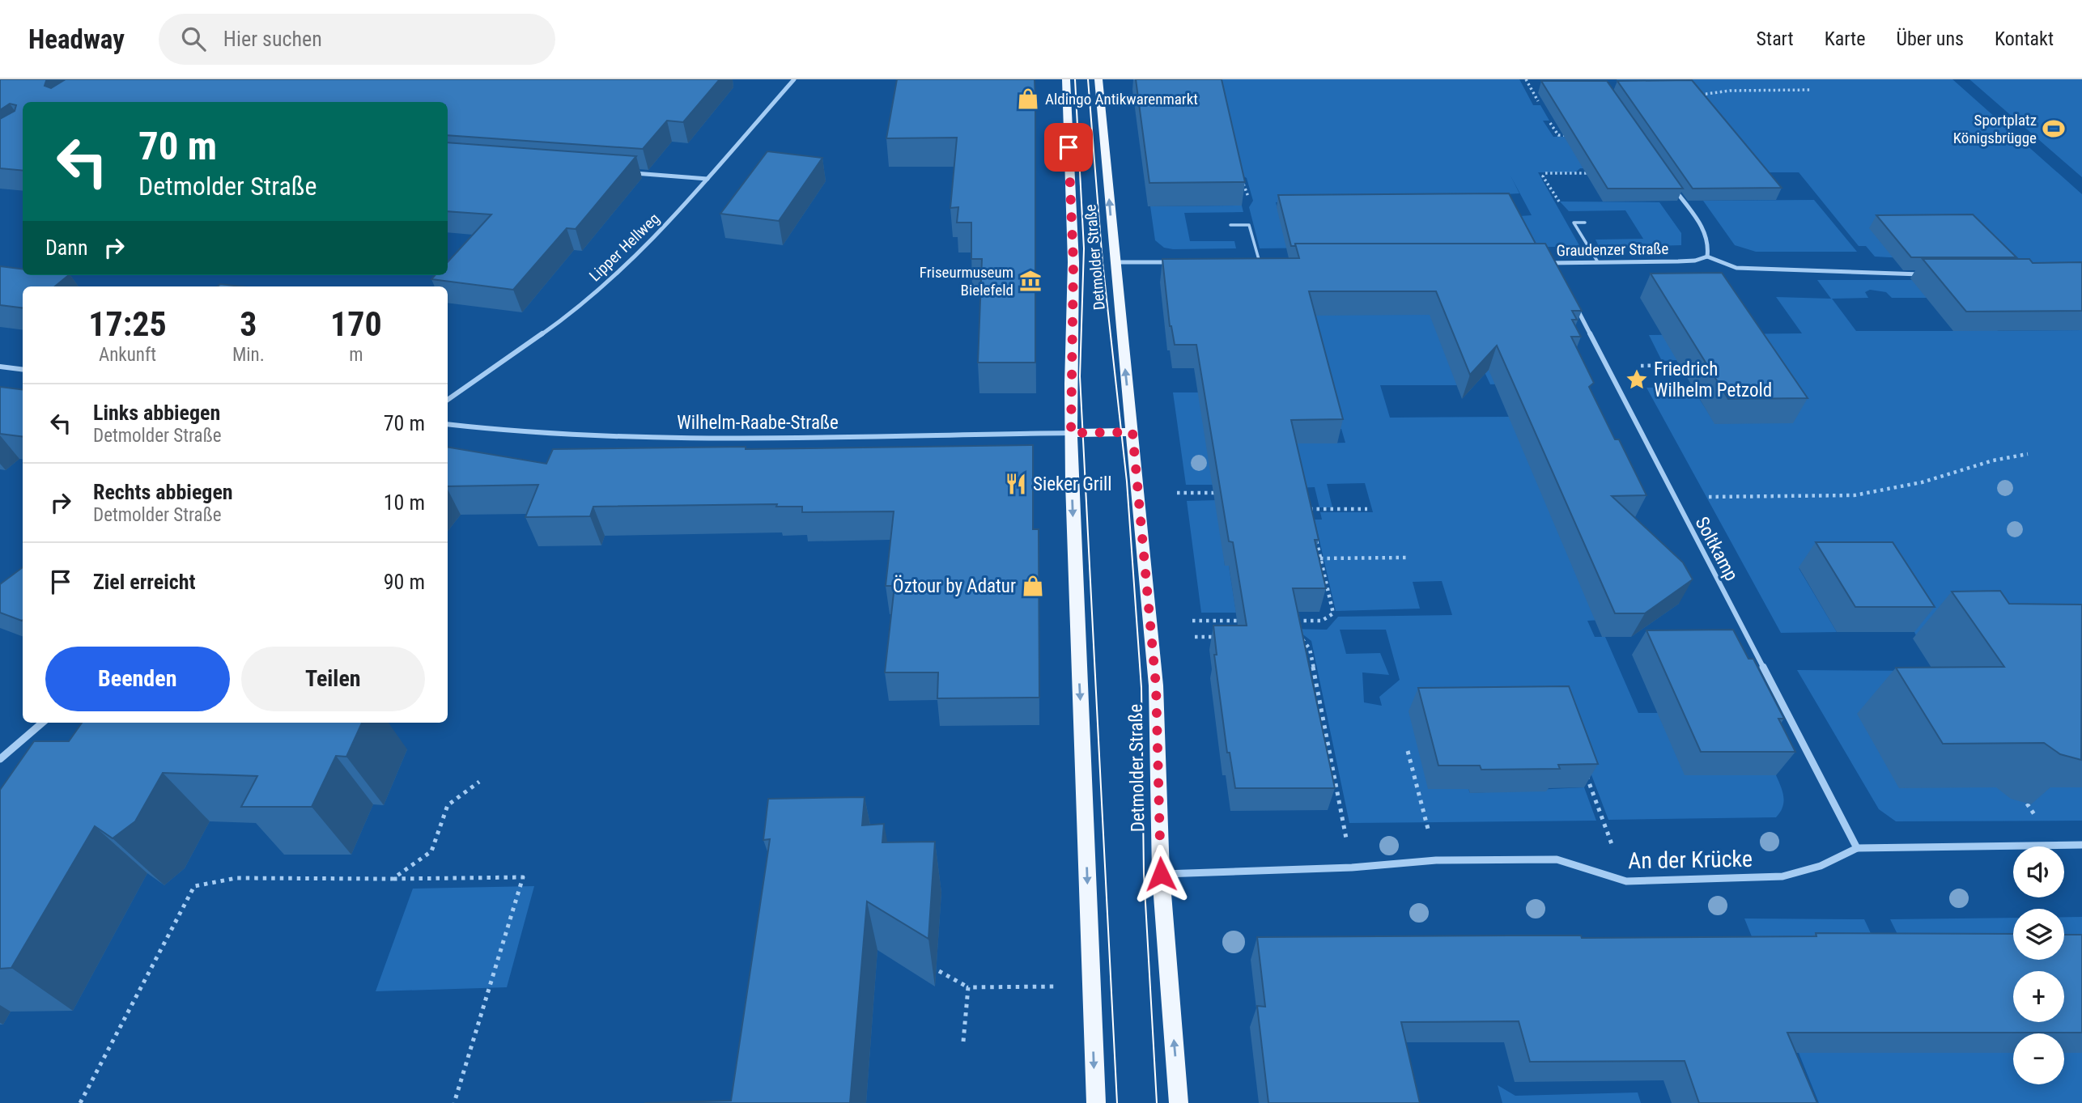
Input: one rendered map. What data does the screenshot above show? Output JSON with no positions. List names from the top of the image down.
{
  "streets": {
    "main road": ["Detmolder Straße"],
    "street": [
      "Lipper Hellweg",
      "Graudenzer Straße",
      "Wilhelm-Raabe-Straße",
      "Soltkamp",
      "An der Krücke"
    ]
  },
  "crossings": [
    ["Detmolder Straße", "Wilhelm-Raabe-Straße"],
    ["Detmolder Straße", "An der Krücke"],
    ["Soltkamp", "An der Krücke"]
  ],
  "places": {
    "shop": ["Aldingo Antikwarenmarkt", "Öztour by Adatur"],
    "sports": ["Sportplatz Königsbrügge"],
    "museum": ["Friseurmuseum Bielefeld"],
    "place": ["Friedrich Wilhelm Petzold"],
    "restaurant": ["Sieker Grill"]
  },
  "page": {
    "header": "Headway",
    "search": "Hier suchen",
    "nav": [
      "Start",
      "Karte",
      "Über uns",
      "Kontakt"
    ],
    "turn": ["70 m", "Detmolder Straße"],
    "then": "Dann",
    "eta": [
      "17:25",
      "Ankunft",
      "3",
      "Min.",
      "170",
      "m"
    ],
    "list": [
      {
        "name": "Links abbiegen",
        "note": "Detmolder Straße",
        "value": "70 m"
      },
      {
        "name": "Rechts abbiegen",
        "note": "Detmolder Straße",
        "value": "10 m"
      },
      {
        "name": "Ziel erreicht",
        "value": "90 m"
      }
    ],
    "buttons": ["Beenden", "Teilen"],
    "map_buttons": ["+", "−"]
  }
}
